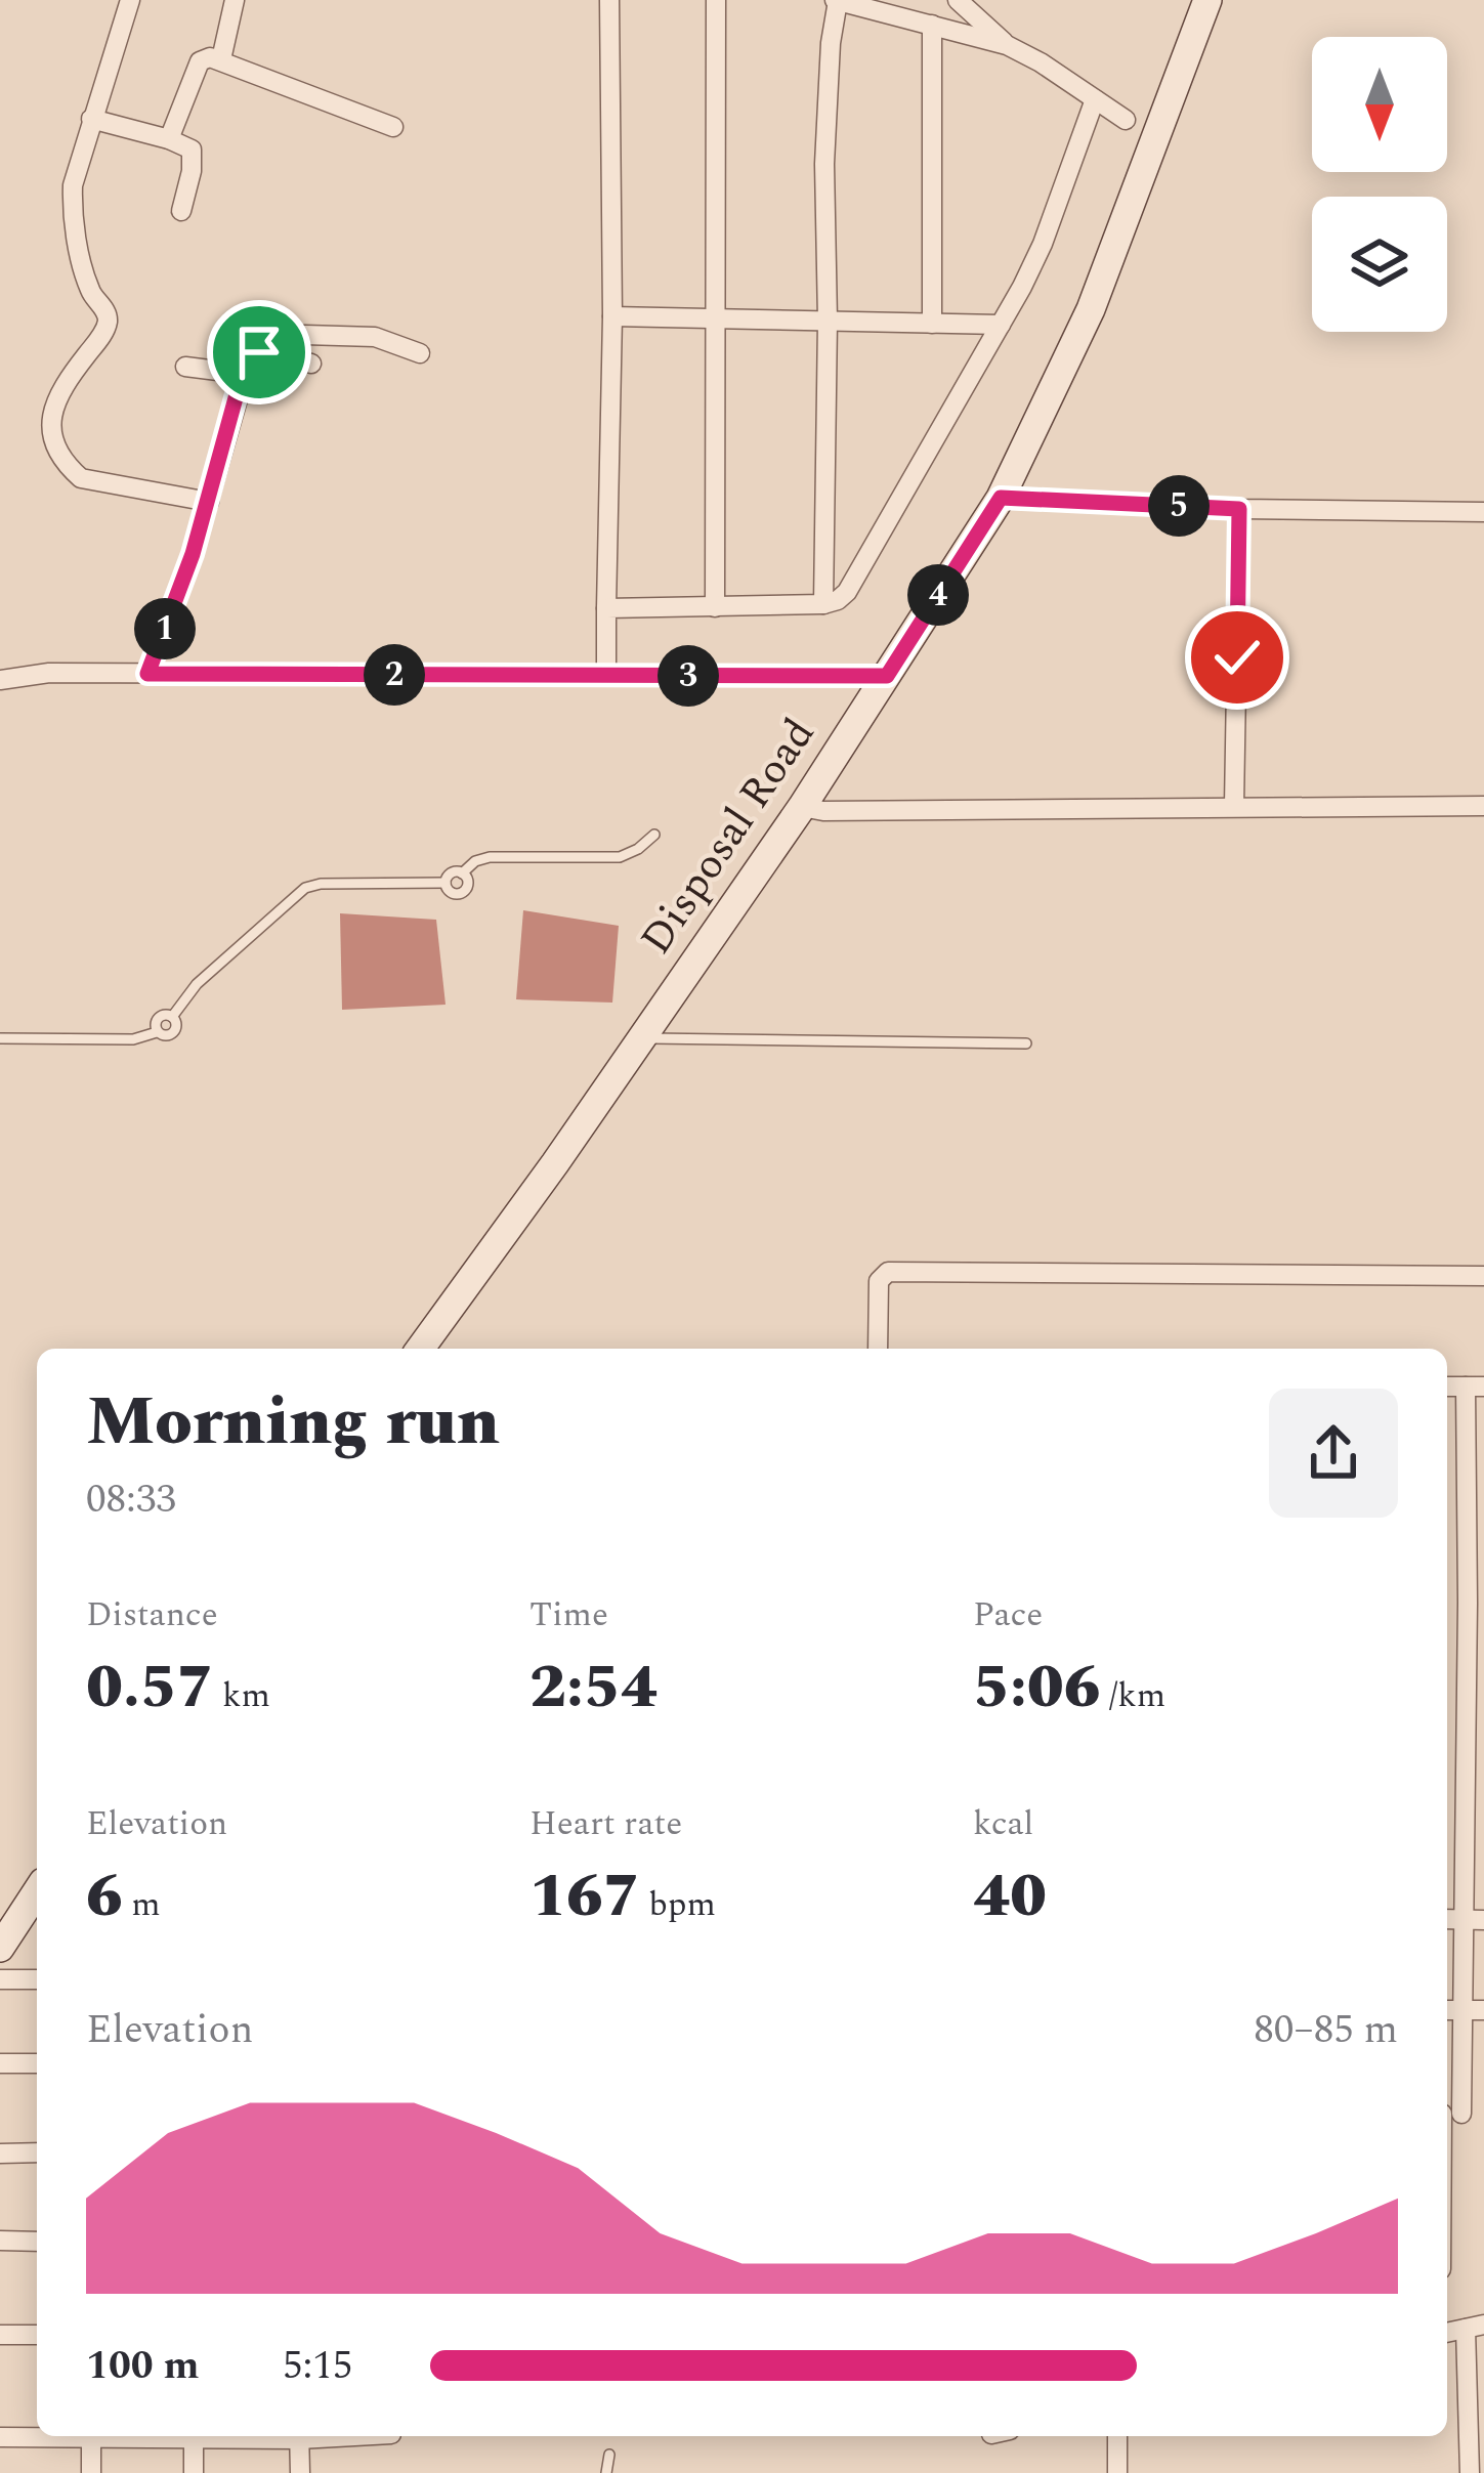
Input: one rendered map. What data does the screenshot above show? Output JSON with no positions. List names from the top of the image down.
{
  "streets": {
    "street": ["Disposal Road"]
  },
  "north": "bottom",
  "page": {
    "pins": [
      "5",
      "4",
      "1",
      "2",
      "3"
    ],
    "heading": ["Morning run", "08:33"],
    "stats": [
      ["Distance", "0.57 km"],
      ["Time", "2:54"],
      ["Pace", "5:06 /km"],
      ["Elevation", "6 m"],
      ["Heart rate", "167 bpm"],
      ["kcal", "40"]
    ],
    "chart": ["Elevation", "80–85 m"],
    "list": [
      {
        "name": "100 m",
        "note": "5:15"
      }
    ]
  }
}
